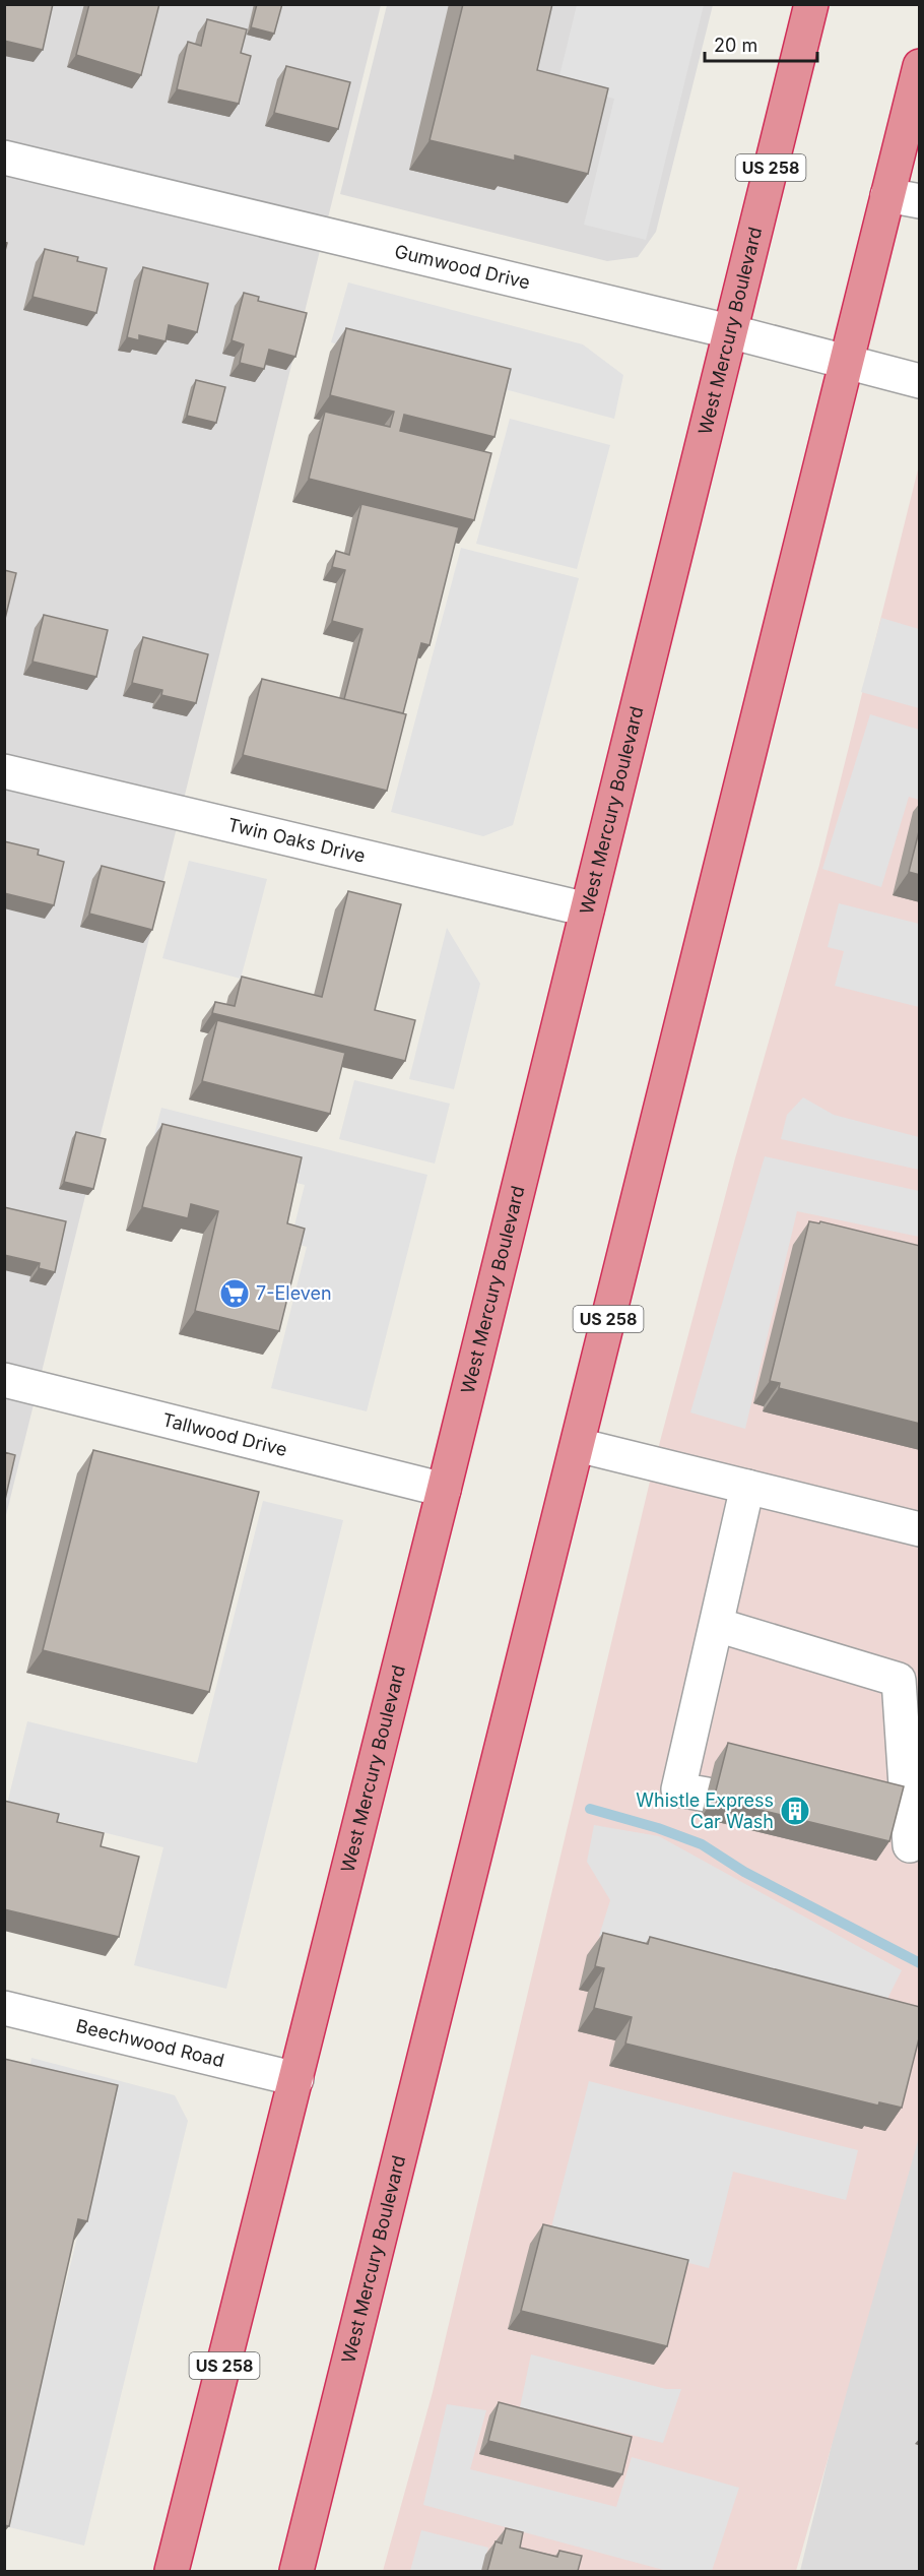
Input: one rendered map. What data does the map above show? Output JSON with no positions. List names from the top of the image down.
{
  "streets": {
    "highway": ["US 258", "West Mercury Boulevard"],
    "street": [
      "Gumwood Drive",
      "Twin Oaks Drive",
      "Tallwood Drive",
      "Beechwood Road"
    ]
  },
  "crossings": [
    ["Gumwood Drive", "West Mercury Boulevard"],
    ["West Mercury Boulevard", "Twin Oaks Drive"],
    ["West Mercury Boulevard", "Tallwood Drive"],
    ["West Mercury Boulevard", "Beechwood Road"]
  ],
  "places": {
    "supermarket": ["7-Eleven"],
    "building": ["Whistle Express Car Wash"]
  },
  "scale_bar": "20 m"
}
